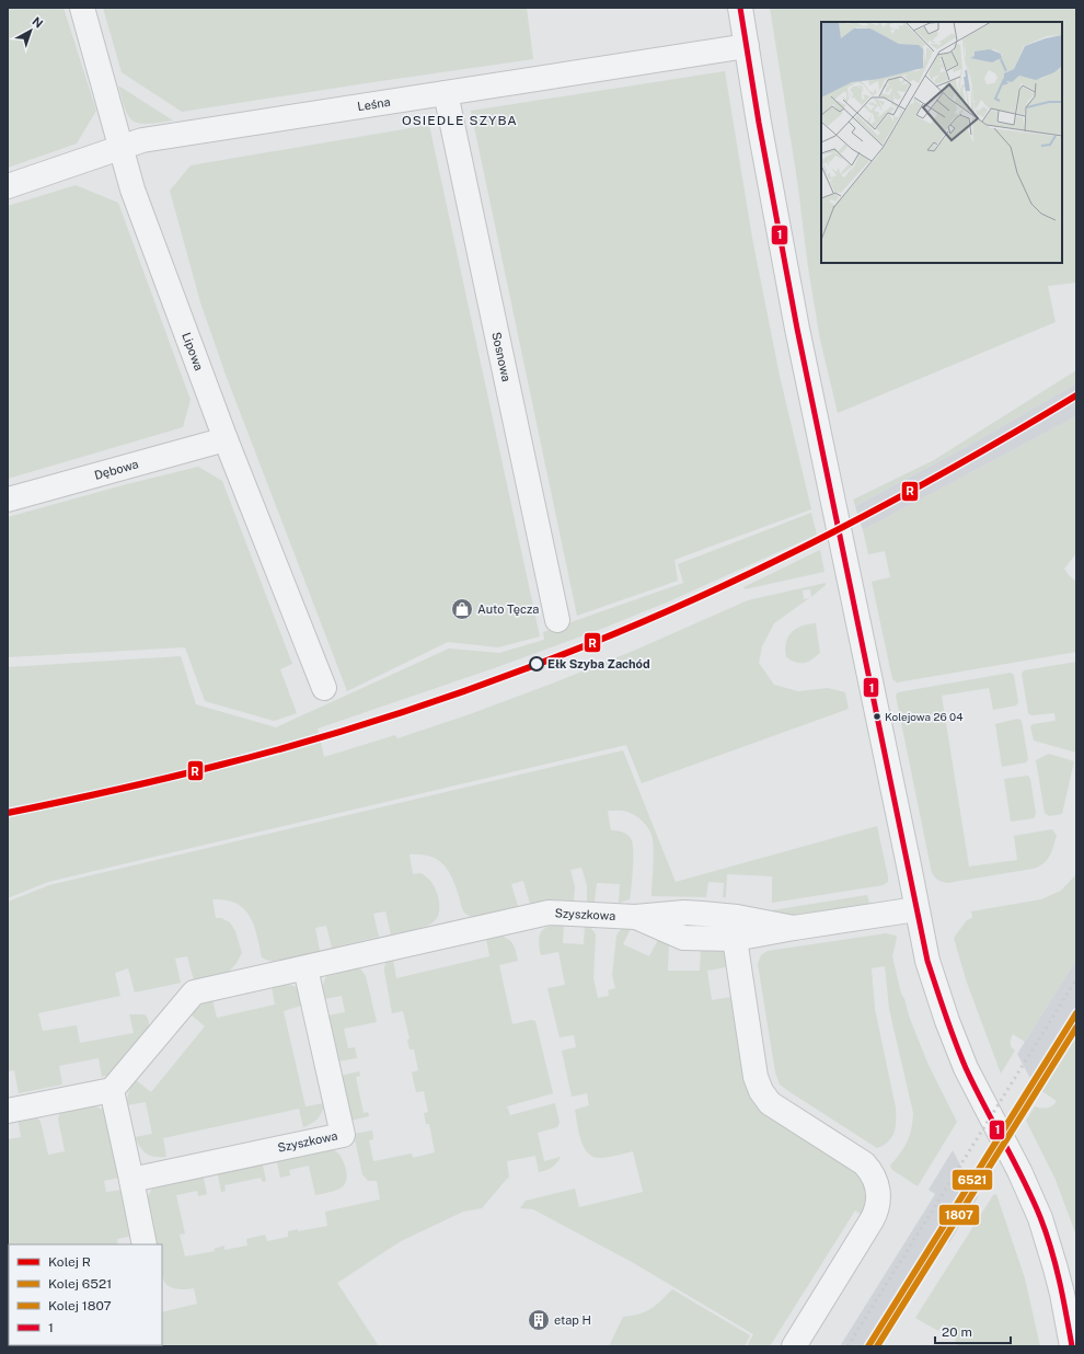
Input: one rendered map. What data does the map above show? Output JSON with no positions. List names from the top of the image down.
{
  "streets": {
    "street": [
      "Leśna",
      "Lipowa",
      "Sosnowa",
      "Dębowa",
      "Szyszkowa"
    ]
  },
  "crossings": [
    ["Leśna", "Lipowa"],
    ["Leśna", "Sosnowa"],
    ["Lipowa", "Dębowa"]
  ],
  "districts": ["OSIEDLE SZYBA"],
  "places": {
    "shop": ["Auto Tęcza"],
    "other": ["Ełk Szyba Zachód", "Kolejowa 26 04"],
    "building": ["etap H"]
  },
  "lines": [
    "transit line 1",
    "rail line R",
    "rail line 6521",
    "rail line 1807"
  ],
  "legend": [
    "Kolej R",
    "Kolej 6521",
    "Kolej 1807",
    "1"
  ],
  "scale_bar": "20 m",
  "north": "top right"
}
